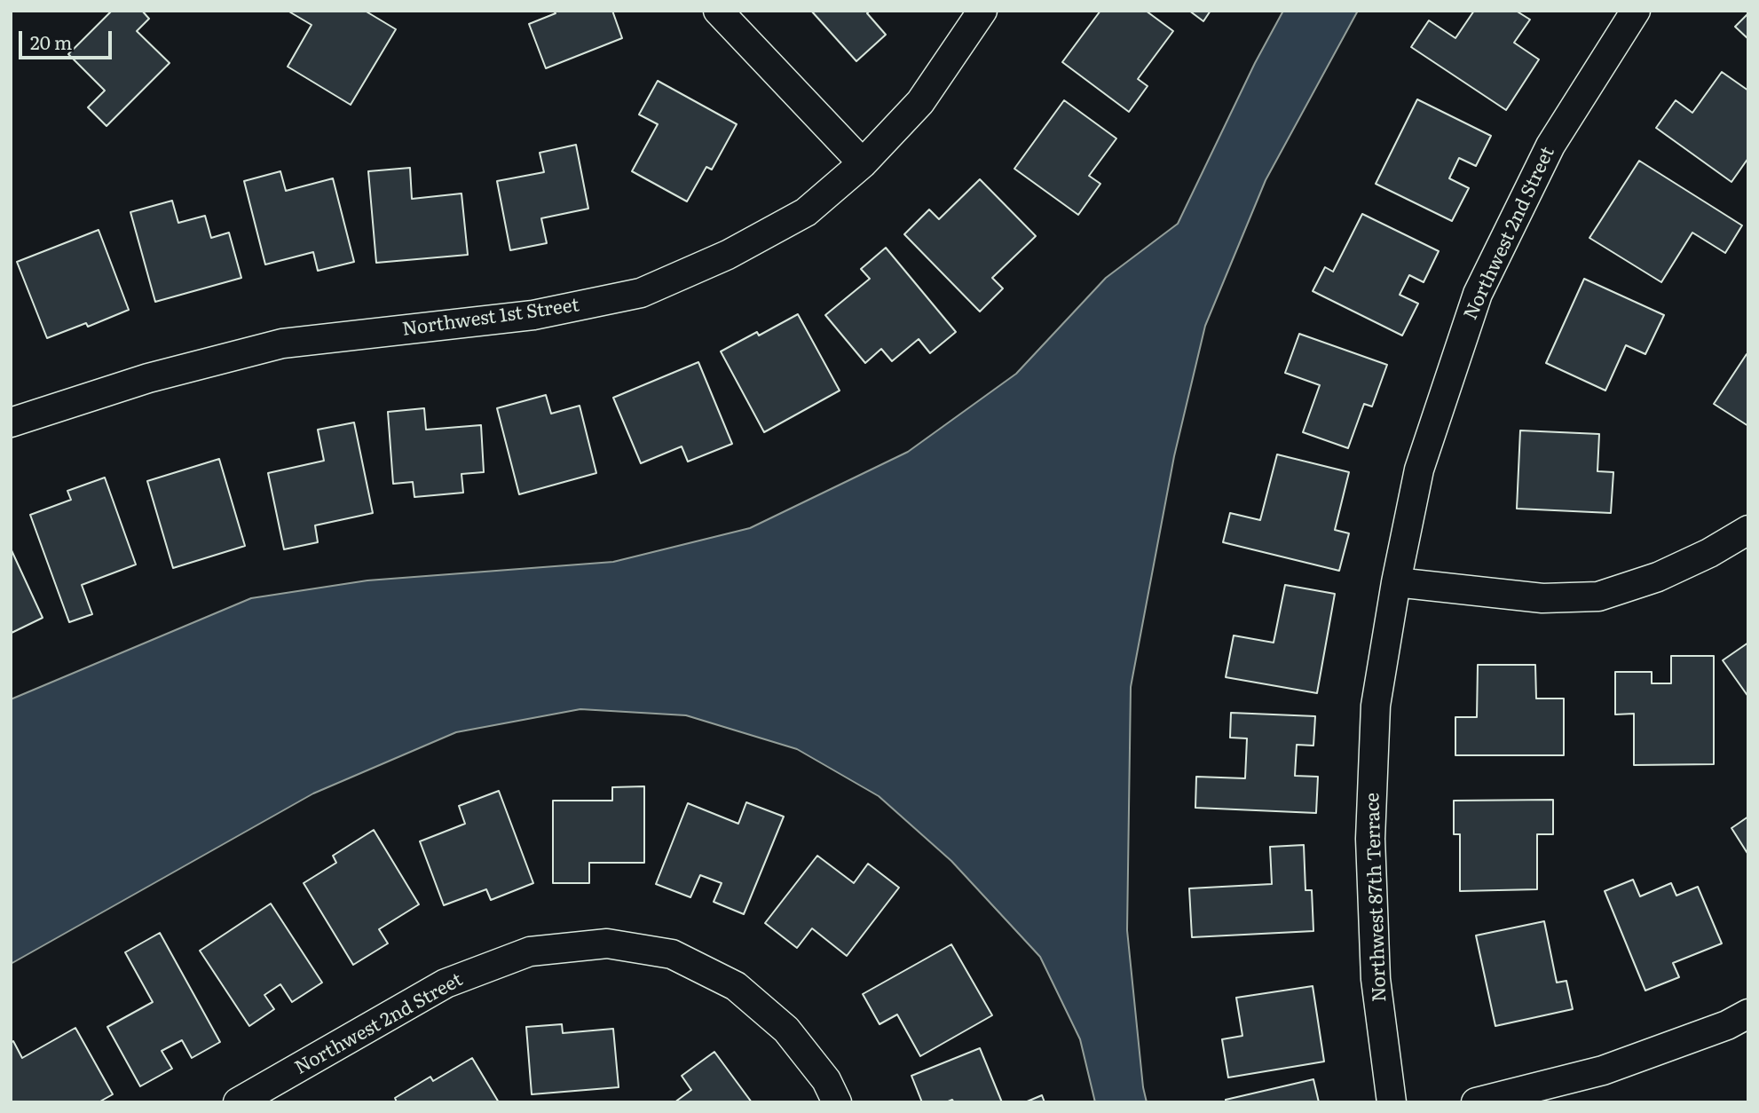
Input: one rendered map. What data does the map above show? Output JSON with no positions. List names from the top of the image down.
{
  "streets": {
    "street": ["Northwest 2nd Street", "Northwest 1st Street", "Northwest 87th Terrace"]
  },
  "crossings": [
    ["Northwest 2nd Street", "Northwest 87th Terrace"]
  ],
  "scale_bar": "20 m"
}
